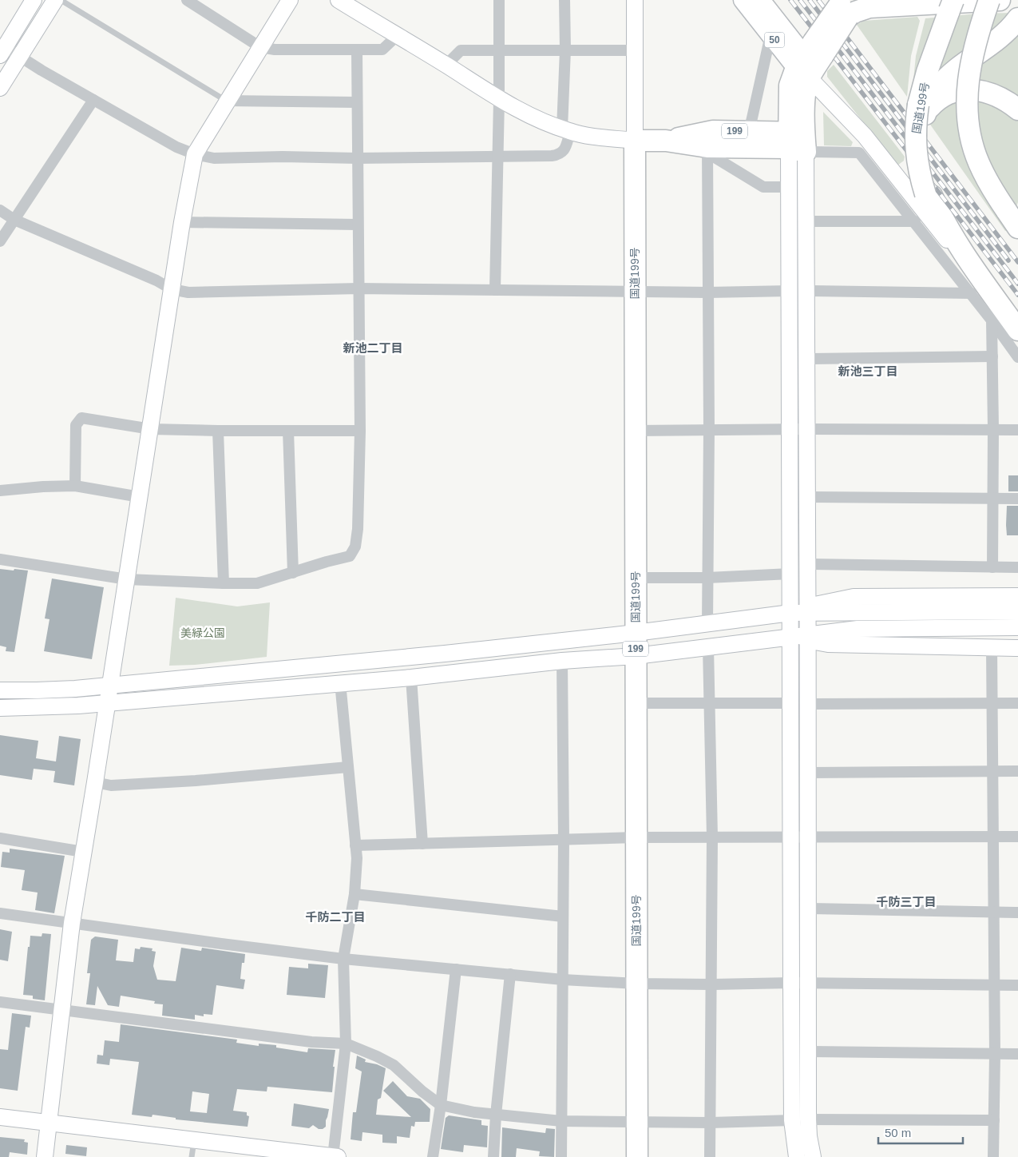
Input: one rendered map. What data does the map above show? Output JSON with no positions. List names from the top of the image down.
{
  "streets": {
    "highway": ["国道199号", "199"],
    "main road": ["50"]
  },
  "crossings": [
    ["国道199号", "199"]
  ],
  "districts": [
    "新池二丁目",
    "新池三丁目",
    "千防三丁目",
    "千防二丁目"
  ],
  "parks": ["美緑公園"],
  "scale_bar": "50 m"
}
